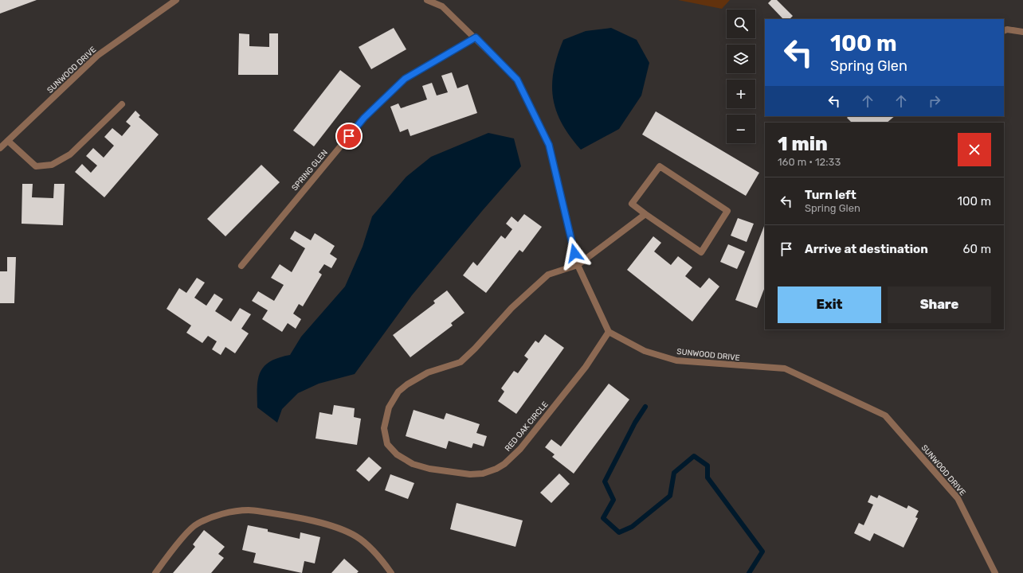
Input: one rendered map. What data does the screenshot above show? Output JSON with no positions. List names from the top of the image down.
{
  "streets": {
    "street": ["SUNWOOD DRIVE", "SPRING GLEN", "RED OAK CIRCLE"]
  },
  "crossings": [
    ["SUNWOOD DRIVE", "RED OAK CIRCLE"]
  ],
  "page": {
    "map_buttons": ["+", "−"],
    "turn": ["100 m", "Spring Glen"],
    "heading": ["1 min", "160 m · 12:33"],
    "list": [
      {
        "name": "Turn left",
        "note": "Spring Glen",
        "value": "100 m"
      },
      {
        "name": "Arrive at destination",
        "value": "60 m"
      }
    ],
    "buttons": ["Exit", "Share"]
  }
}
